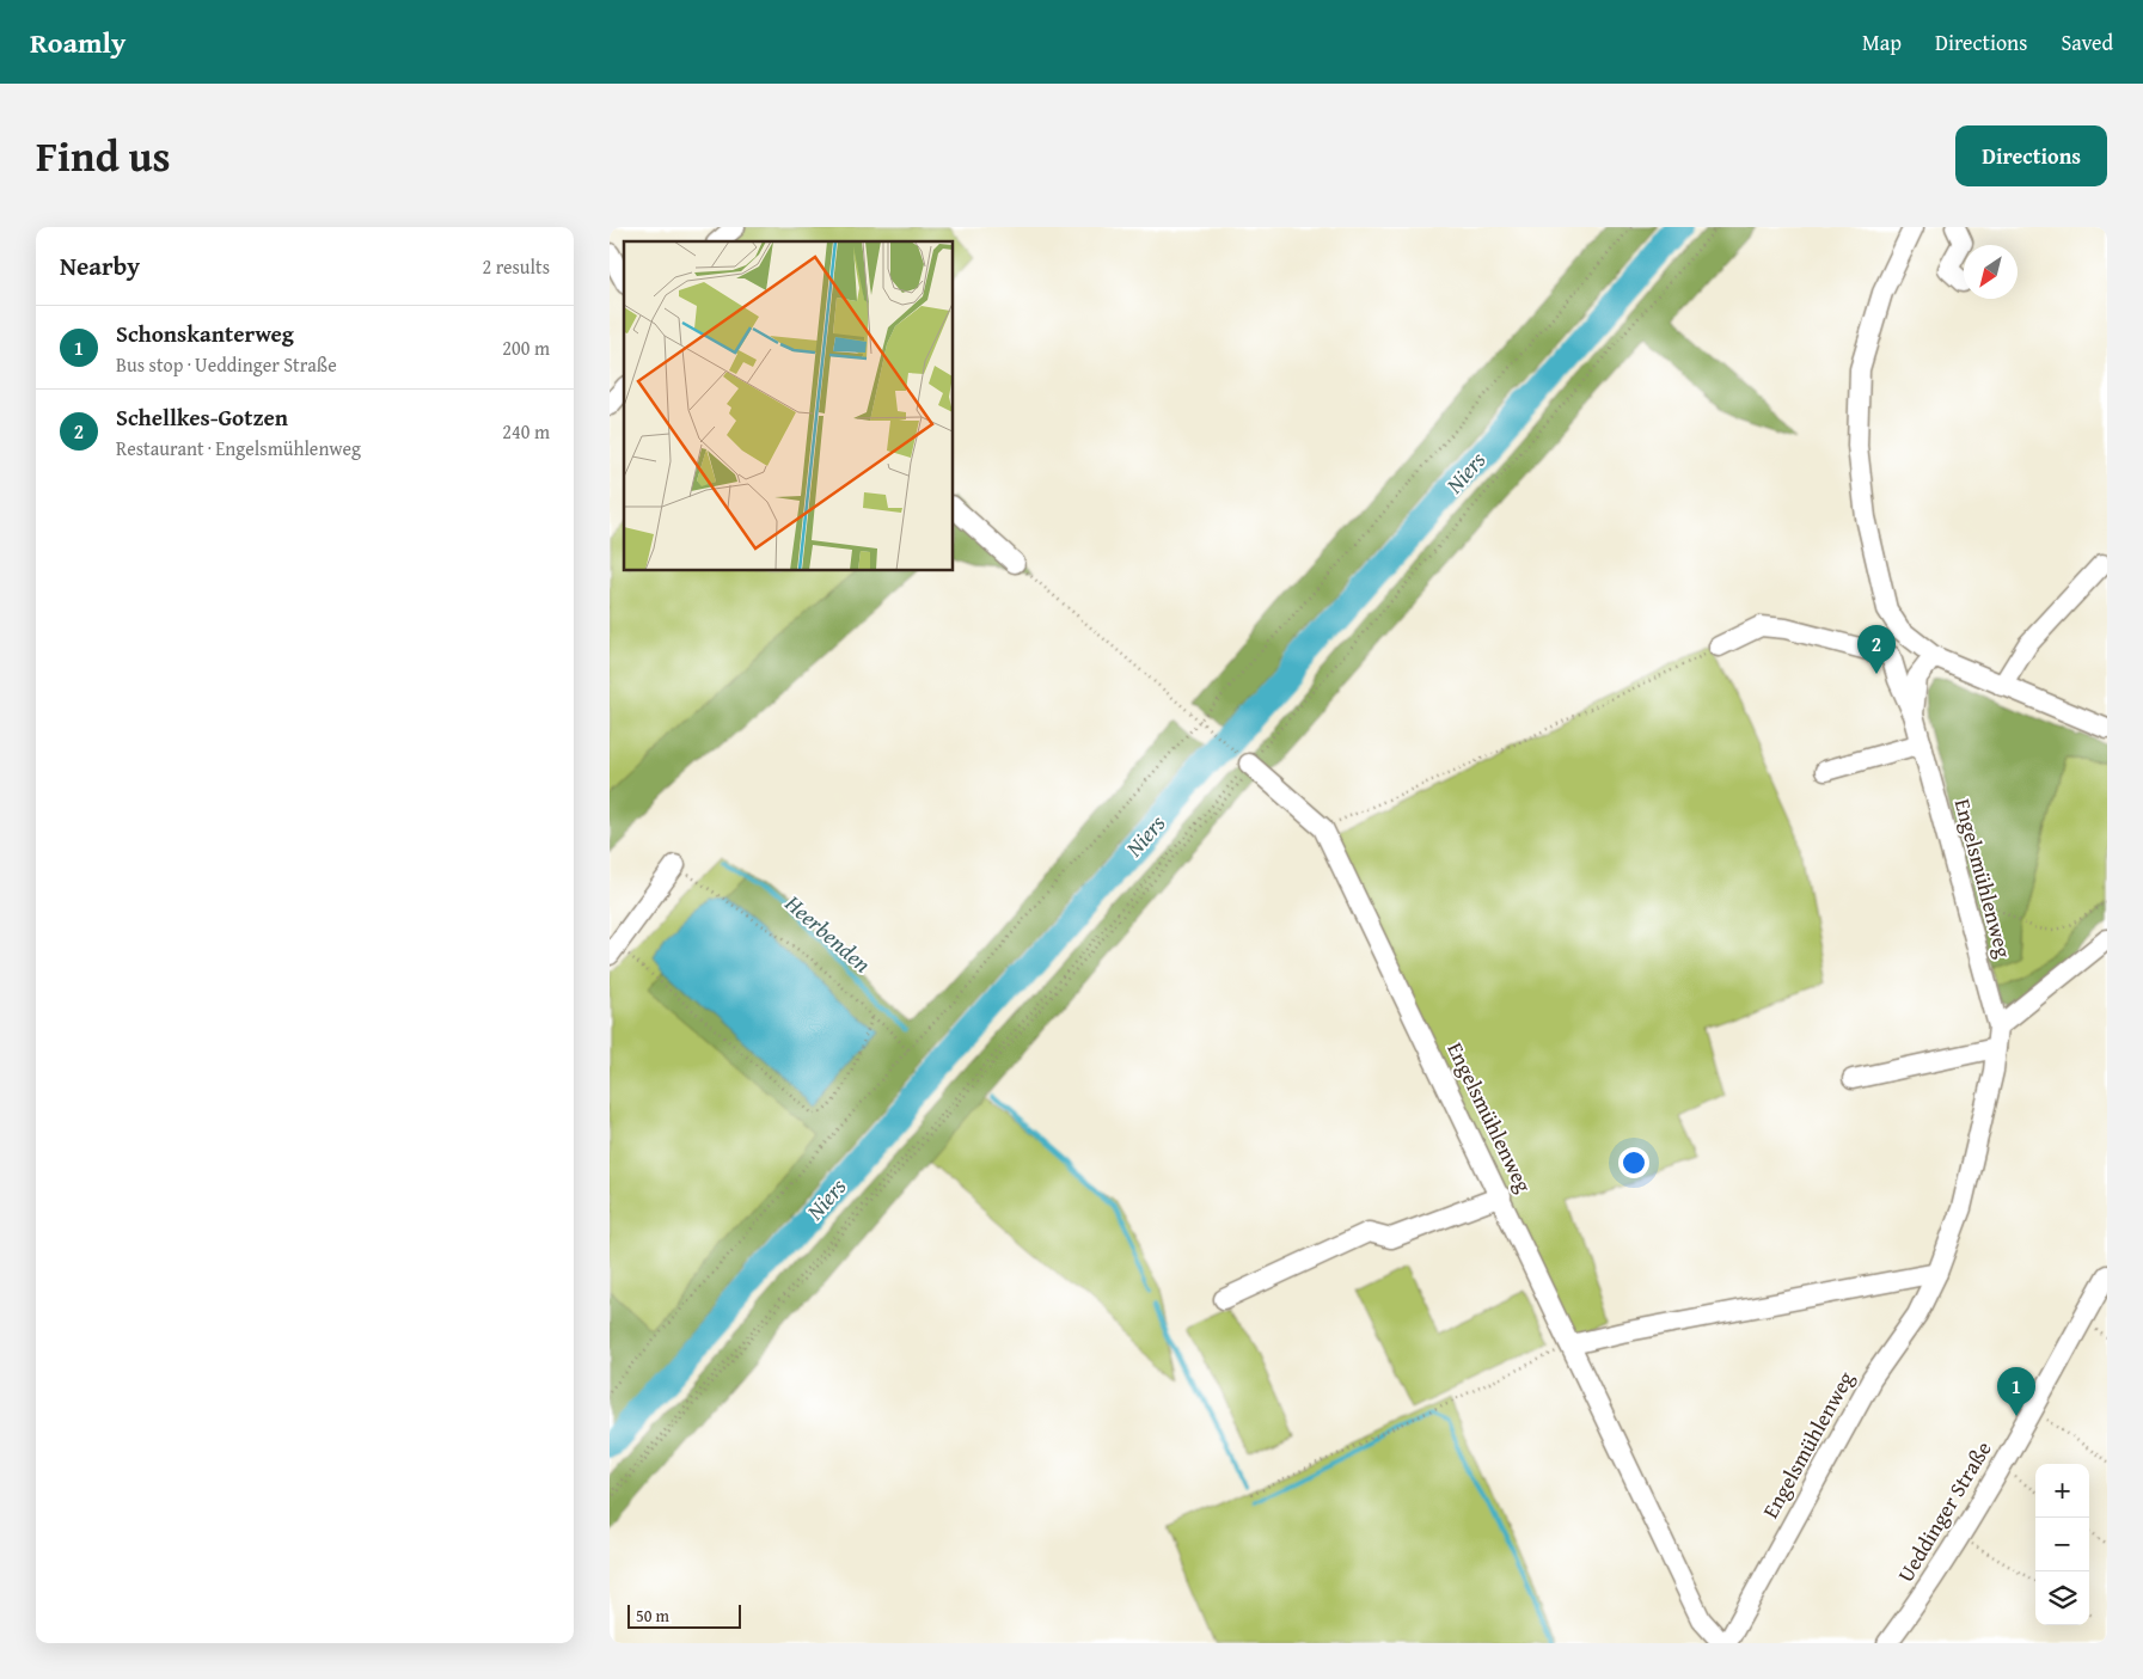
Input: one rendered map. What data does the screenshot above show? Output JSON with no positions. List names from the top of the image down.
{
  "streets": {
    "street": ["Engelsmühlenweg", "Ueddinger Straße"]
  },
  "water": ["Niers", "Heerbenden"],
  "scale_bar": "50 m",
  "north": "bottom left",
  "page": {
    "header": "Roamly",
    "nav": ["Map", "Directions", "Saved"],
    "title": "Find us",
    "buttons": "Directions",
    "heading": ["Nearby", "2 results"],
    "list": [
      {
        "mark": "1",
        "name": "Schonskanterweg",
        "note": "Bus stop · Ueddinger Straße",
        "value": "200 m"
      },
      {
        "mark": "2",
        "name": "Schellkes-Gotzen",
        "note": "Restaurant · Engelsmühlenweg",
        "value": "240 m"
      }
    ],
    "pins": ["2", "1"],
    "map_buttons": ["+", "−"],
    "scale": "50 m"
  }
}
